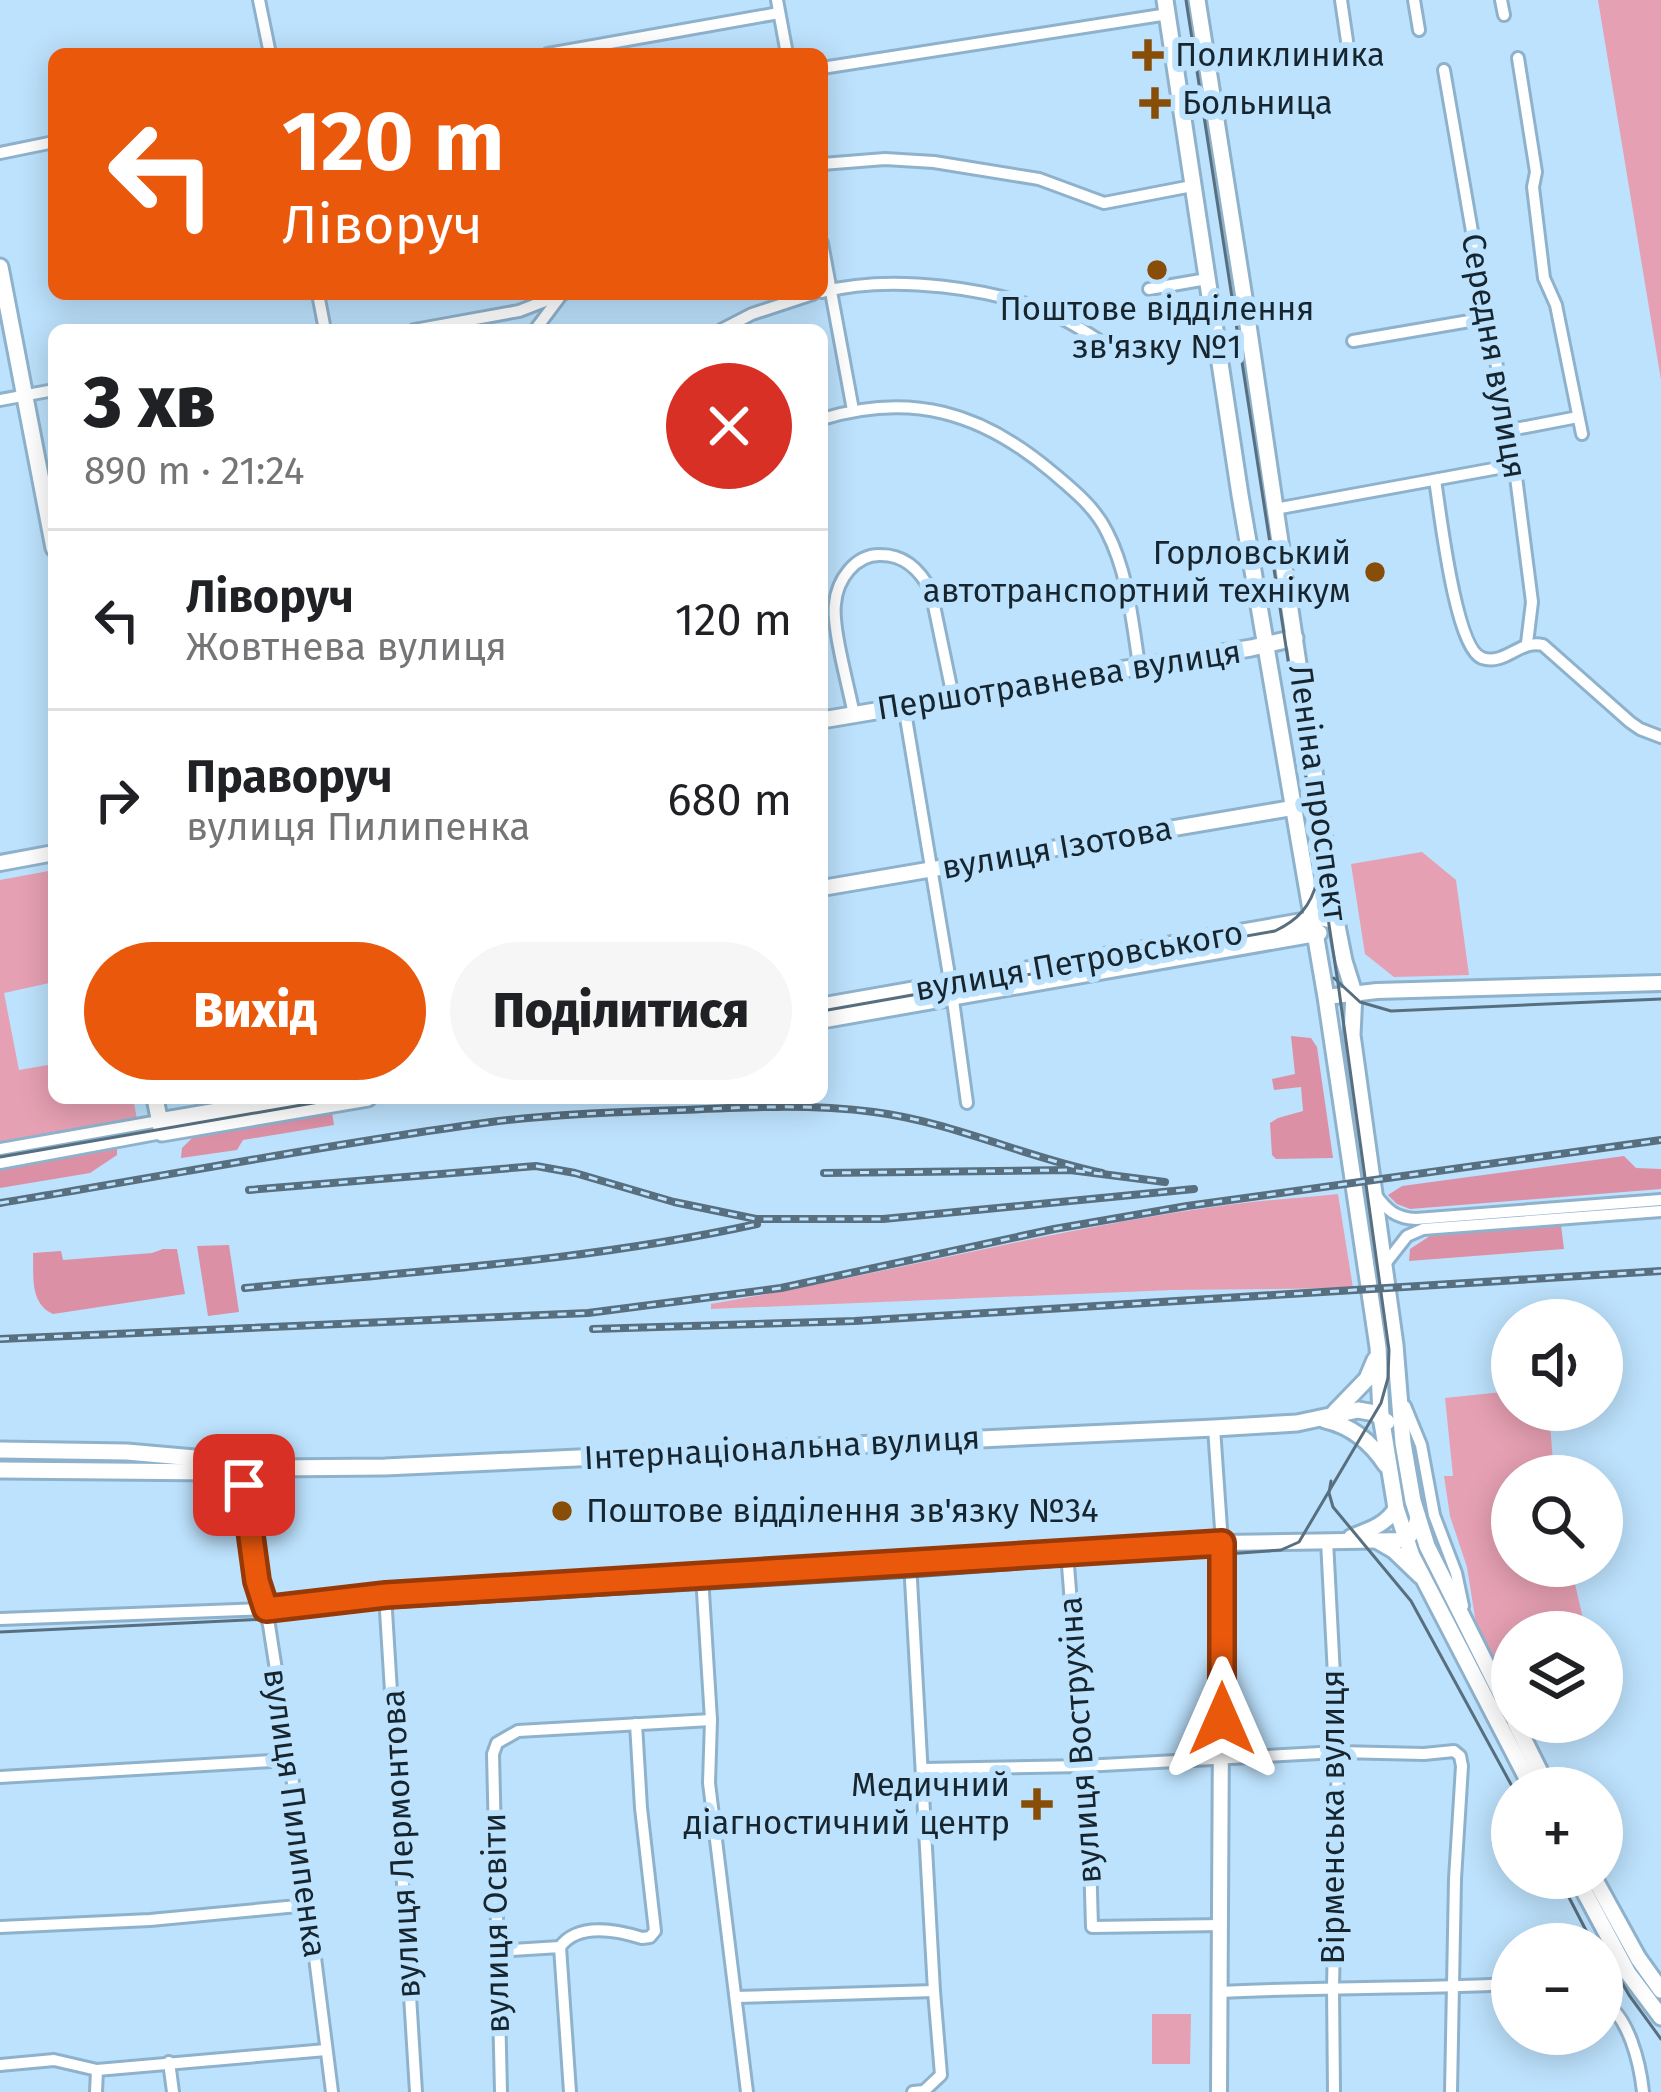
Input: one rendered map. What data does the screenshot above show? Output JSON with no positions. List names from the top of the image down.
{
  "streets": {
    "main road": [
      "Першотравнева вулиця",
      "Леніна проспект",
      "вулиця Петровського",
      "Інтернаціональна вулиця"
    ],
    "street": [
      "Середня вулиця",
      "вулиця Ізотова",
      "вулиця Вострухіна",
      "вулиця Пилипенка",
      "Вірменська вулиця",
      "вулиця Лермонтова",
      "вулиця Освіти"
    ]
  },
  "crossings": [
    ["Першотравнева вулиця", "Леніна проспект"],
    ["Леніна проспект", "вулиця Ізотова"],
    ["Леніна проспект", "вулиця Петровського"],
    ["Леніна проспект", "Інтернаціональна вулиця"],
    ["Інтернаціональна вулиця", "вулиця Пилипенка"]
  ],
  "places": {
    "health": ["Поликлиника", "Больница", "Медичний діагностичний центр"],
    "other": ["Поштове відділення зв'язку №1", "Горловський автотранспортний технікум", "Поштове відділення зв'язку №34"]
  },
  "page": {
    "turn": ["120 m", "Ліворуч"],
    "heading": ["3 хв", "890 m · 21:24"],
    "list": [
      {
        "name": "Ліворуч",
        "note": "Жовтнева вулиця",
        "value": "120 m"
      },
      {
        "name": "Праворуч",
        "note": "вулиця Пилипенка",
        "value": "680 m"
      }
    ],
    "buttons": ["Вихід", "Поділитися"],
    "map_buttons": ["+", "−"]
  }
}
